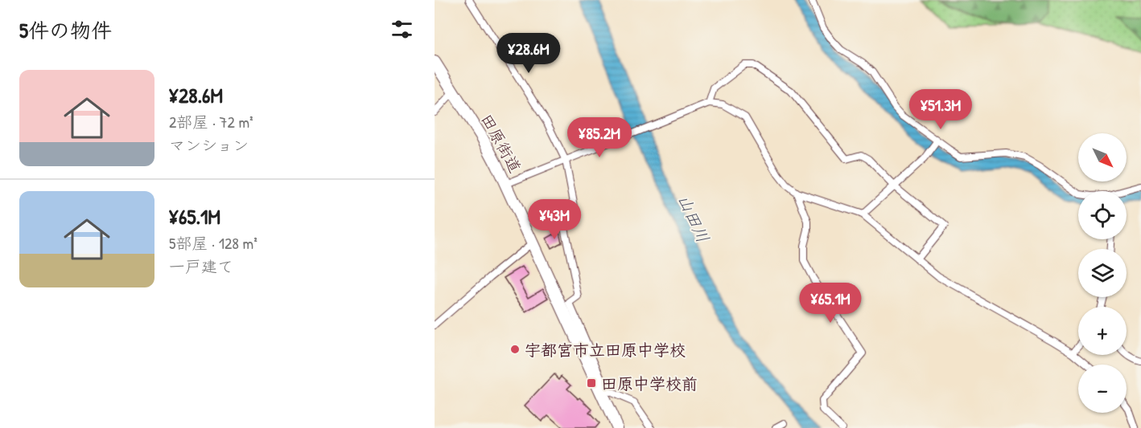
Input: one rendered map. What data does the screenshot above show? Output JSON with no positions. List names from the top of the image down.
{
  "streets": {
    "main road": ["田原街道"]
  },
  "water": ["山田川"],
  "places": {
    "other": ["宇都宮市立田原中学校"],
    "transit": ["田原中学校前"]
  },
  "north": "bottom right",
  "page": {
    "heading": "5件の物件",
    "price": [
      "¥28.6M",
      "¥51.3M",
      "¥85.2M",
      "¥43M",
      "¥65.1M"
    ],
    "list": [
      {
        "name": "¥28.6M",
        "note": "2部屋 · 72 m² · マンション"
      },
      {
        "name": "¥65.1M",
        "note": "5部屋 · 128 m² · 一戸建て"
      }
    ],
    "map_buttons": ["+", "−"]
  }
}
